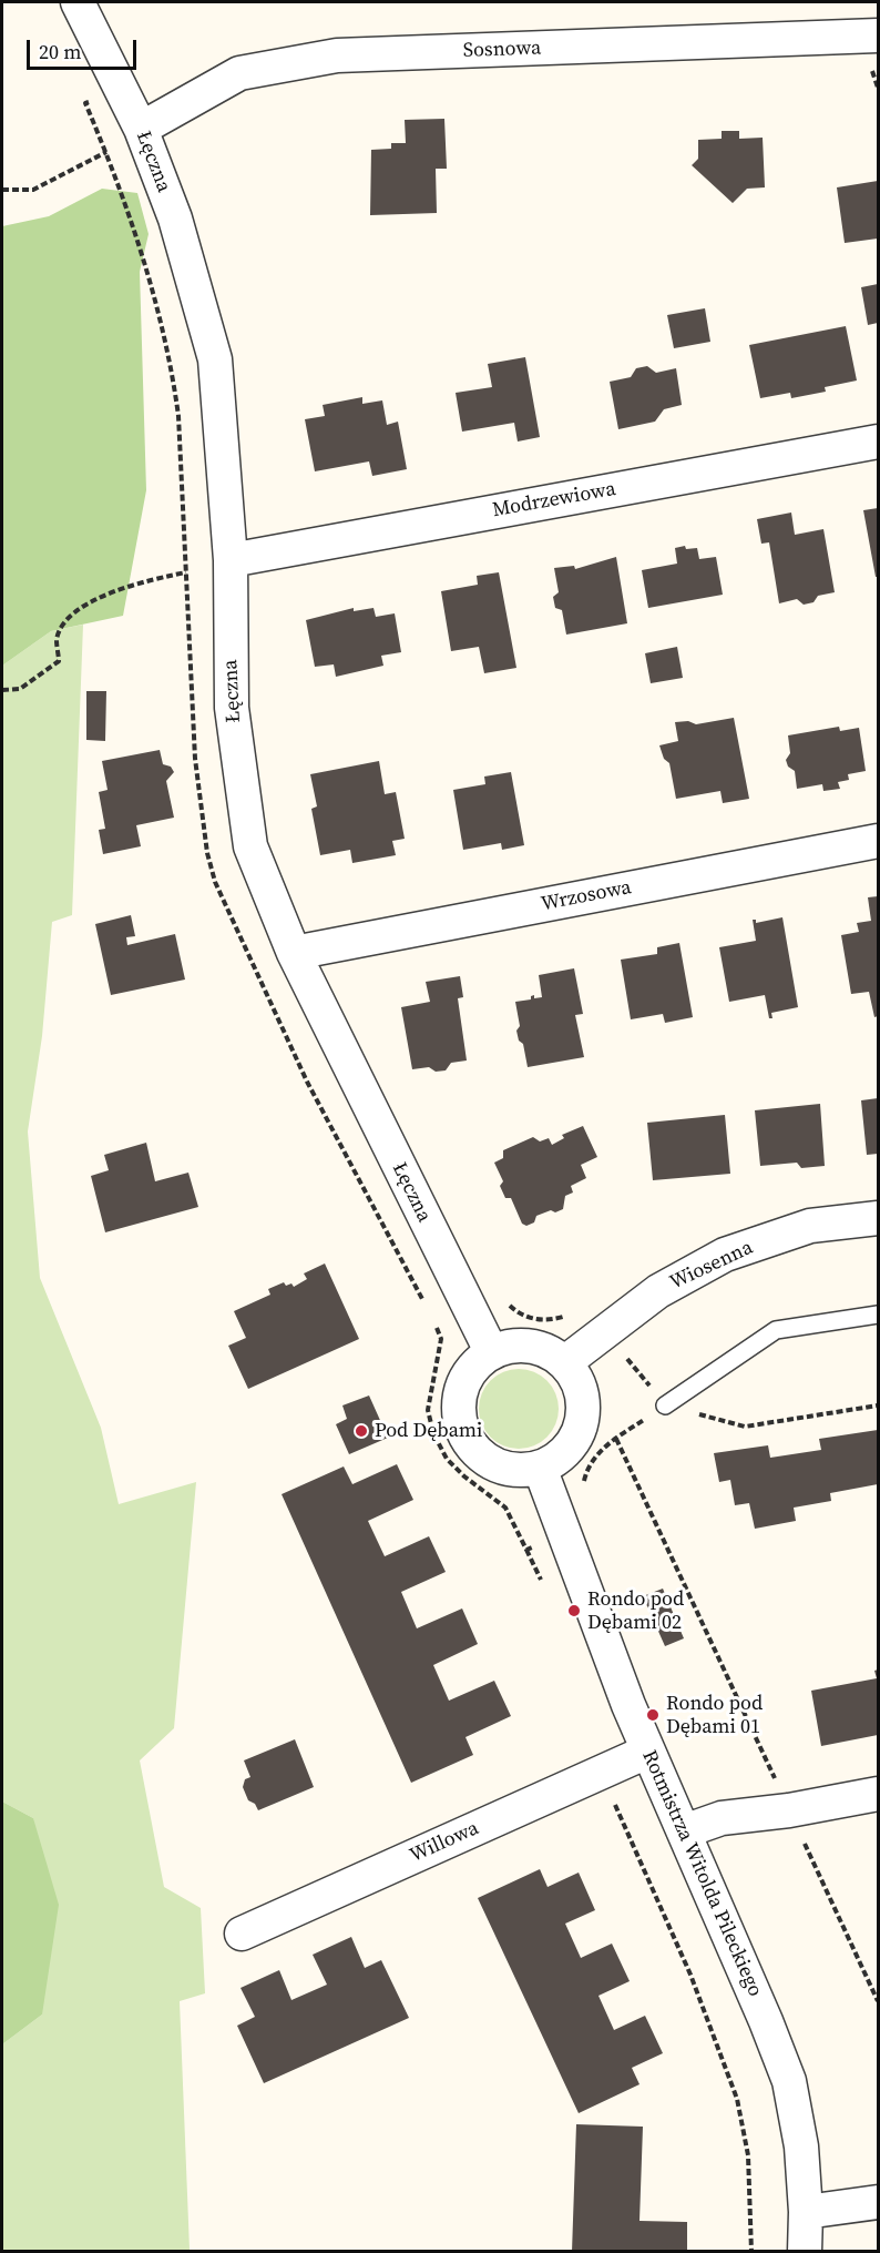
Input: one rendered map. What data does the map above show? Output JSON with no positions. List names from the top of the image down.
{
  "streets": {
    "street": [
      "Sosnowa",
      "Łęczna",
      "Modrzewiowa",
      "Wrzosowa",
      "Wiosenna",
      "Willowa",
      "Rotmistrza Witolda Pileckiego"
    ]
  },
  "crossings": [
    ["Sosnowa", "Łęczna"],
    ["Łęczna", "Modrzewiowa"],
    ["Łęczna", "Wrzosowa"],
    ["Łęczna", "Wiosenna"],
    ["Łęczna", "Rotmistrza Witolda Pileckiego"],
    ["Wiosenna", "Rotmistrza Witolda Pileckiego"],
    ["Willowa", "Rotmistrza Witolda Pileckiego"]
  ],
  "places": ["Pod Dębami", "Rondo pod Dębami 02", "Rondo pod Dębami 01"],
  "scale_bar": "20 m"
}
